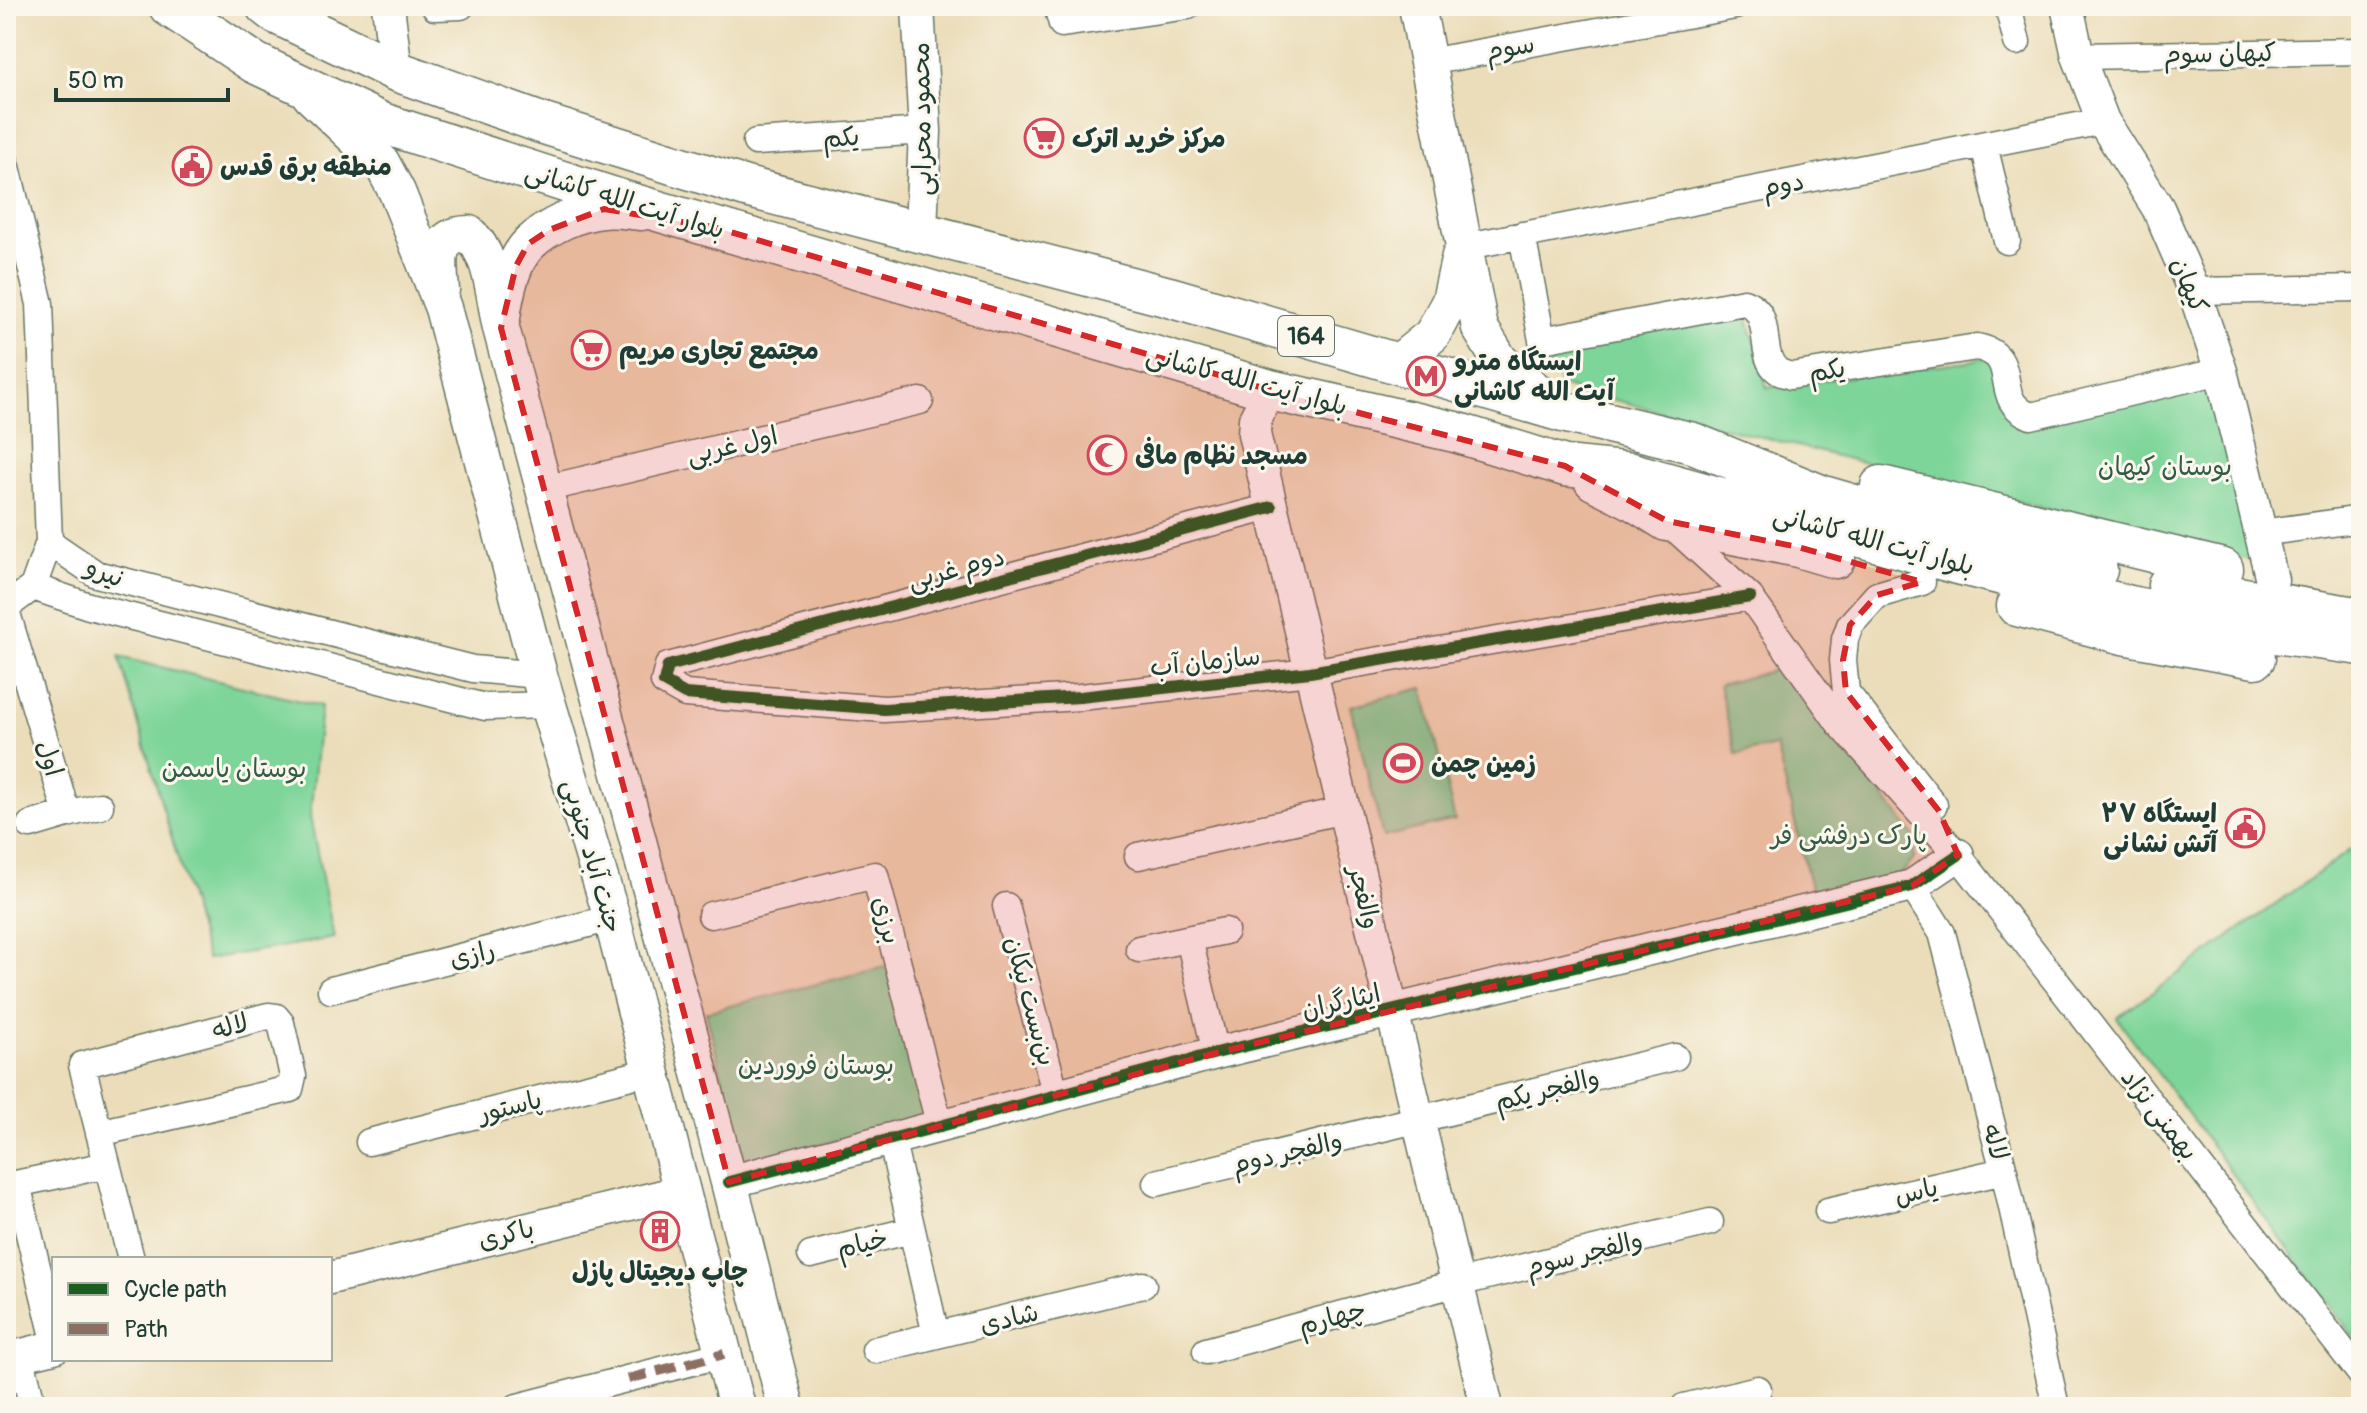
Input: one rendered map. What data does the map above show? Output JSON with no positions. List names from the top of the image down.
{
  "streets": {
    "main road": ["بلوار آیت الله کاشانی", "164", "جنت آباد جنوبی"],
    "street": [
      "سوم",
      "کیهان سوم",
      "محمود محرابی",
      "یکم",
      "دوم",
      "کیهان",
      "اول غربی",
      "دوم غربی",
      "نیرو",
      "سازمان آب",
      "اول",
      "والفجر",
      "برزی",
      "رازی",
      "بن‌بست نیکان",
      "ایثارگران",
      "لاله",
      "والفجر یکم",
      "پاستور",
      "بهمنی نژاد",
      "والفجر دوم",
      "یاس",
      "باکری",
      "خیام",
      "والفجر سوم",
      "چهارم",
      "شادی"
    ]
  },
  "crossings": [
    ["کیهان سوم", "کیهان"],
    ["محمود محرابی", "یکم"],
    ["محمود محرابی", "بلوار آیت الله کاشانی"],
    ["یکم", "دوم"],
    ["یکم", "کیهان"],
    ["دوم", "کیهان"],
    ["بلوار آیت الله کاشانی", "والفجر"],
    ["اول غربی", "جنت آباد جنوبی"],
    ["دوم غربی", "سازمان آب"],
    ["دوم غربی", "والفجر"],
    ["نیرو", "جنت آباد جنوبی"],
    ["سازمان آب", "والفجر"],
    ["سازمان آب", "بهمنی نژاد"],
    ["جنت آباد جنوبی", "رازی"],
    ["جنت آباد جنوبی", "ایثارگران"],
    ["جنت آباد جنوبی", "پاستور"],
    ["جنت آباد جنوبی", "باکری"],
    ["والفجر", "ایثارگران"],
    ["والفجر", "والفجر یکم"],
    ["والفجر", "والفجر دوم"],
    ["والفجر", "والفجر سوم"],
    ["والفجر", "چهارم"],
    ["برزی", "ایثارگران"],
    ["بن‌بست نیکان", "ایثارگران"],
    ["ایثارگران", "لاله"],
    ["ایثارگران", "بهمنی نژاد"],
    ["لاله", "یاس"],
    ["والفجر یکم", "والفجر دوم"],
    ["والفجر سوم", "چهارم"]
  ],
  "parks": [
    "بوستان کیهان",
    "بوستان یاسمن",
    "پارک درفشی فر",
    "بوستان فروردین"
  ],
  "places": {
    "supermarket": ["مرکز خرید اترک", "مجتمع تجاری مریم"],
    "public building": ["منطقه برق قدس", "ایستگاه ۲۷ آتش نشانی"],
    "metro station": ["ایستگاه مترو آیت الله کاشانی"],
    "mosque": ["مسجد نظام مافی"],
    "sports": ["زمین چمن"],
    "building": ["چاپ دیجیتال پازل"]
  },
  "legend": ["Cycle path", "Path"],
  "scale_bar": "50 m"
}
